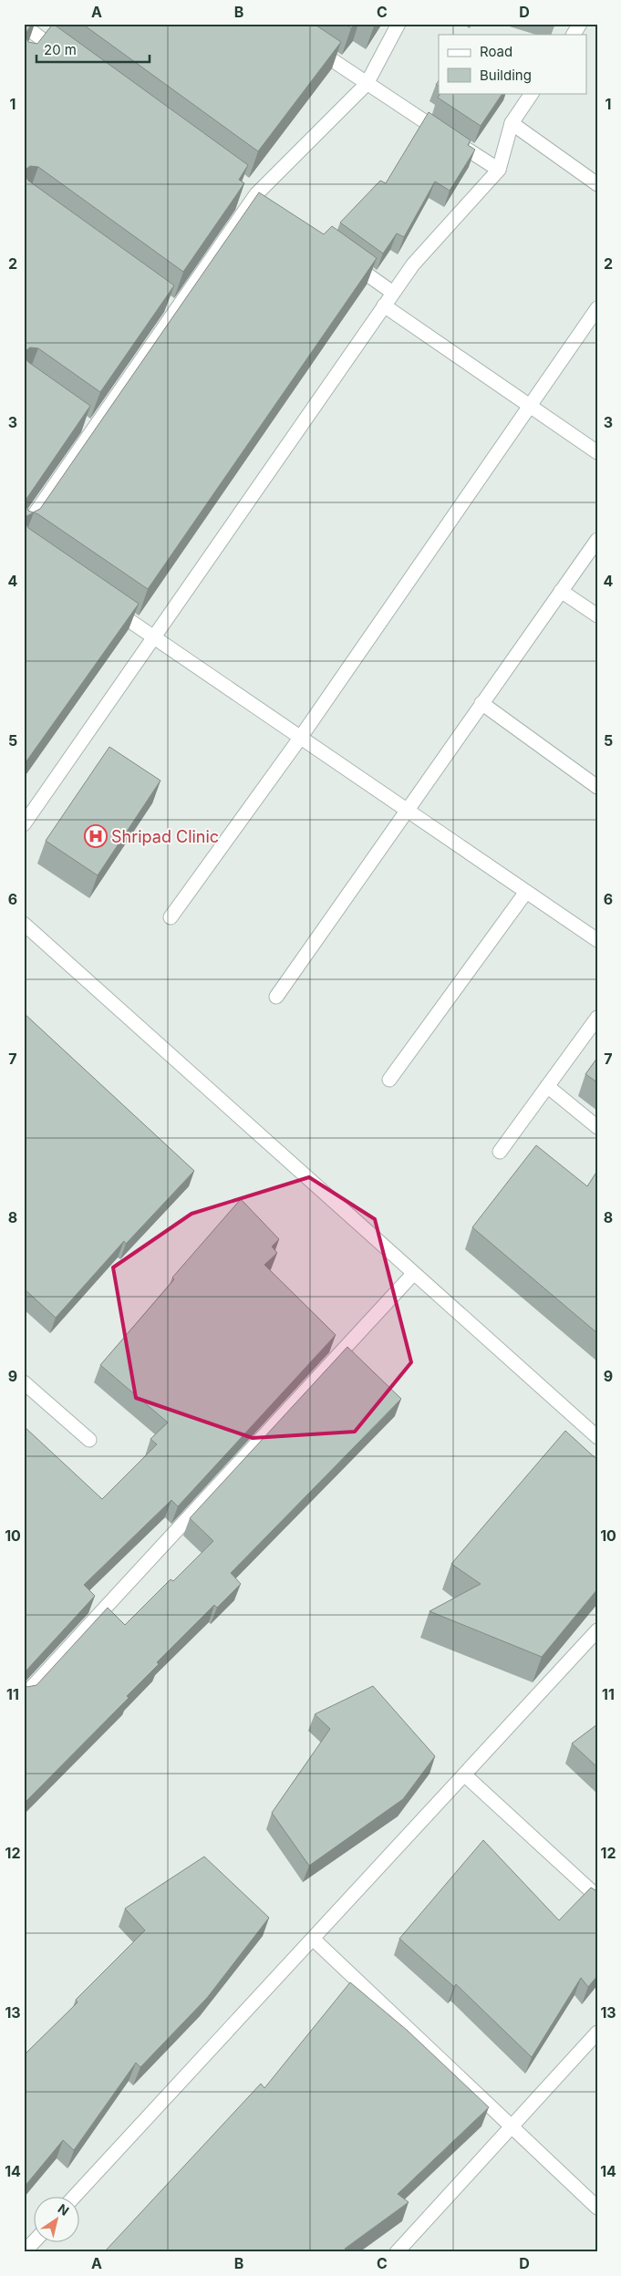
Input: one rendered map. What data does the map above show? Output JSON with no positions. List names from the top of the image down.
{
  "places": {
    "hospital": ["Shripad Clinic"]
  },
  "legend": ["Road", "Building"],
  "scale_bar": "20 m",
  "north": "top right",
  "grid": {
    "columns": [
      "A",
      "B",
      "C",
      "D"
    ],
    "rows": [
      "1",
      "2",
      "3",
      "4",
      "5",
      "6",
      "7",
      "8",
      "9",
      "10",
      "11",
      "12",
      "13",
      "14"
    ]
  }
}
